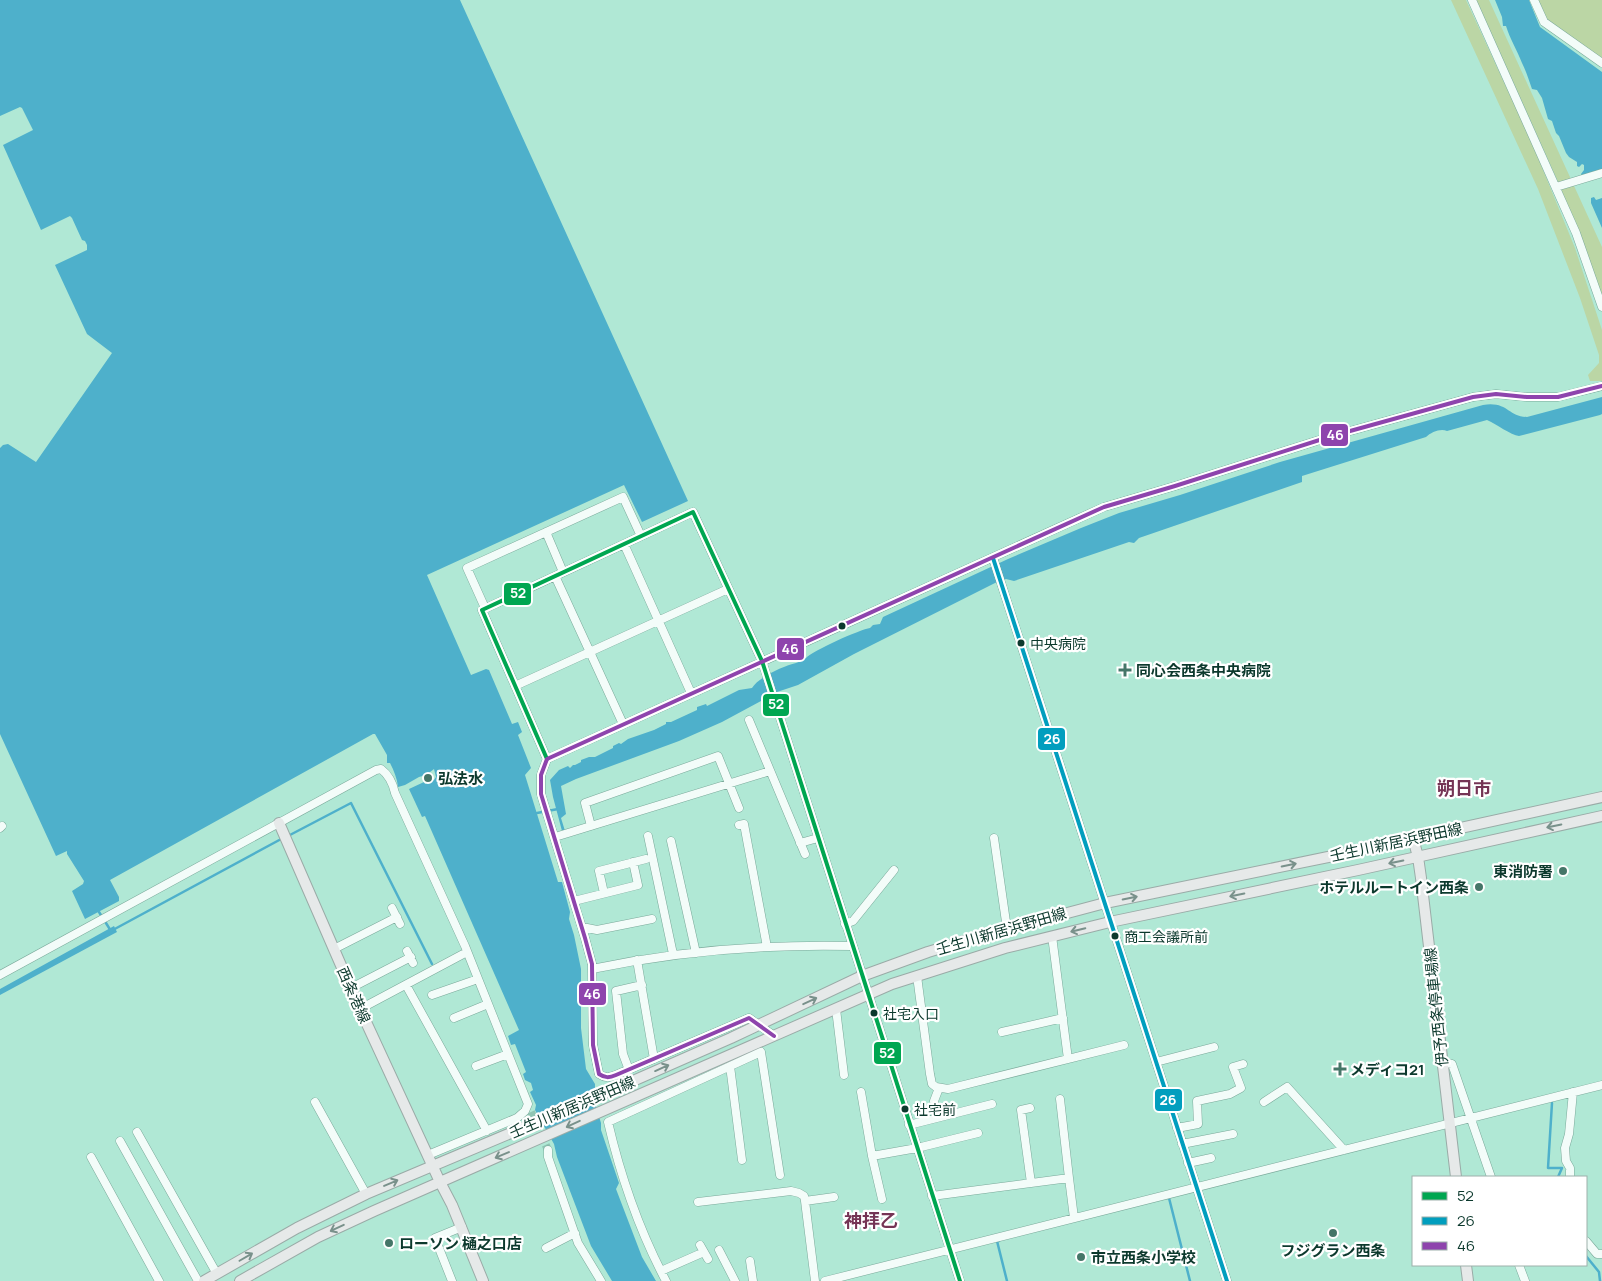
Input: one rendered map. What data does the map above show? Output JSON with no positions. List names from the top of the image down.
{
  "streets": {
    "main road": ["壬生川新居浜野田線", "西条港線", "伊予西条停車場線"]
  },
  "crossings": [
    ["壬生川新居浜野田線", "西条港線"],
    ["壬生川新居浜野田線", "伊予西条停車場線"]
  ],
  "districts": ["朔日市", "神拝乙"],
  "places": {
    "other": [
      "中央病院",
      "弘法水",
      "東消防署",
      "ホテルルートイン西条",
      "商工会議所前",
      "社宅入口",
      "社宅前",
      "フジグラン西条",
      "ローソン 樋之口店",
      "市立西条小学校"
    ],
    "health": ["同心会西条中央病院", "メディコ21"]
  },
  "lines": ["transit line 46", "transit line 52", "transit line 26"],
  "legend": ["52", "26", "46"]
}
